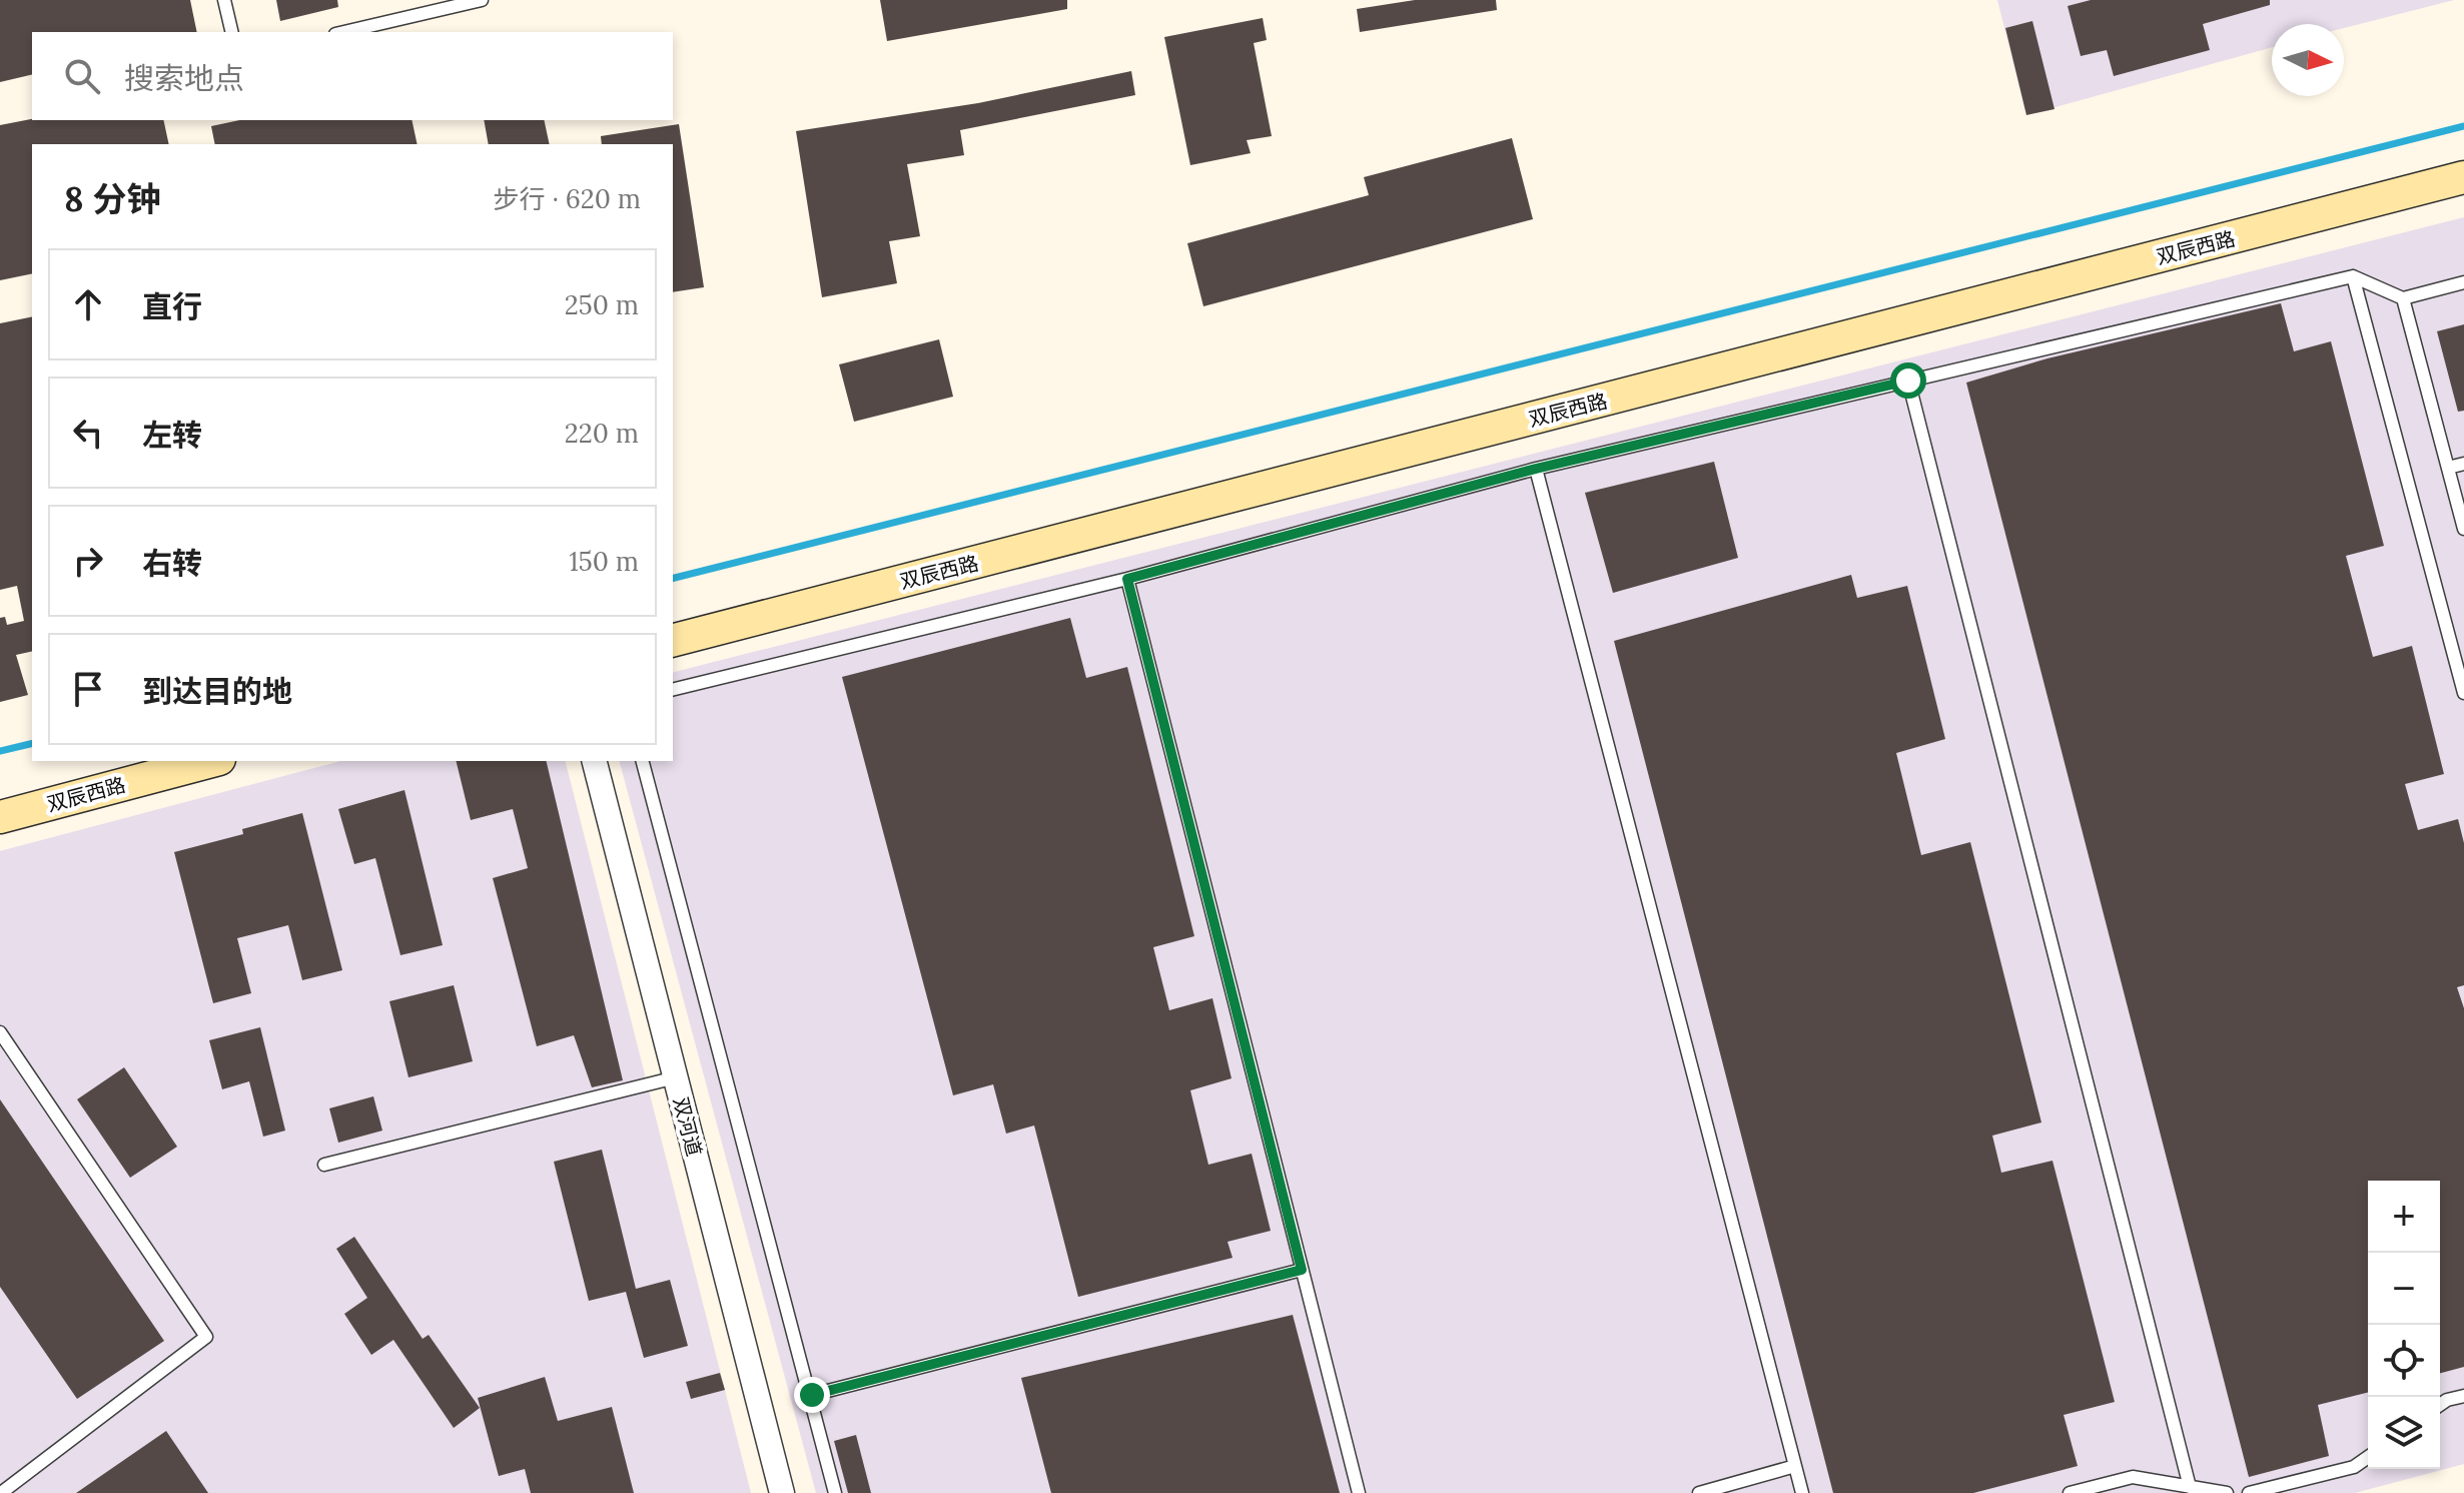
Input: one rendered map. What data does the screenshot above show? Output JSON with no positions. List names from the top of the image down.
{
  "streets": {
    "main road": ["双辰西路"],
    "street": ["双河道"]
  },
  "north": "right",
  "page": {
    "search": "搜索地点",
    "heading": ["8 分钟", "步行 · 620 m"],
    "list": [
      ["直行", "250 m"],
      ["左转", "220 m"],
      ["右转", "150 m"],
      "到达目的地"
    ],
    "map_buttons": ["+", "−"]
  }
}
